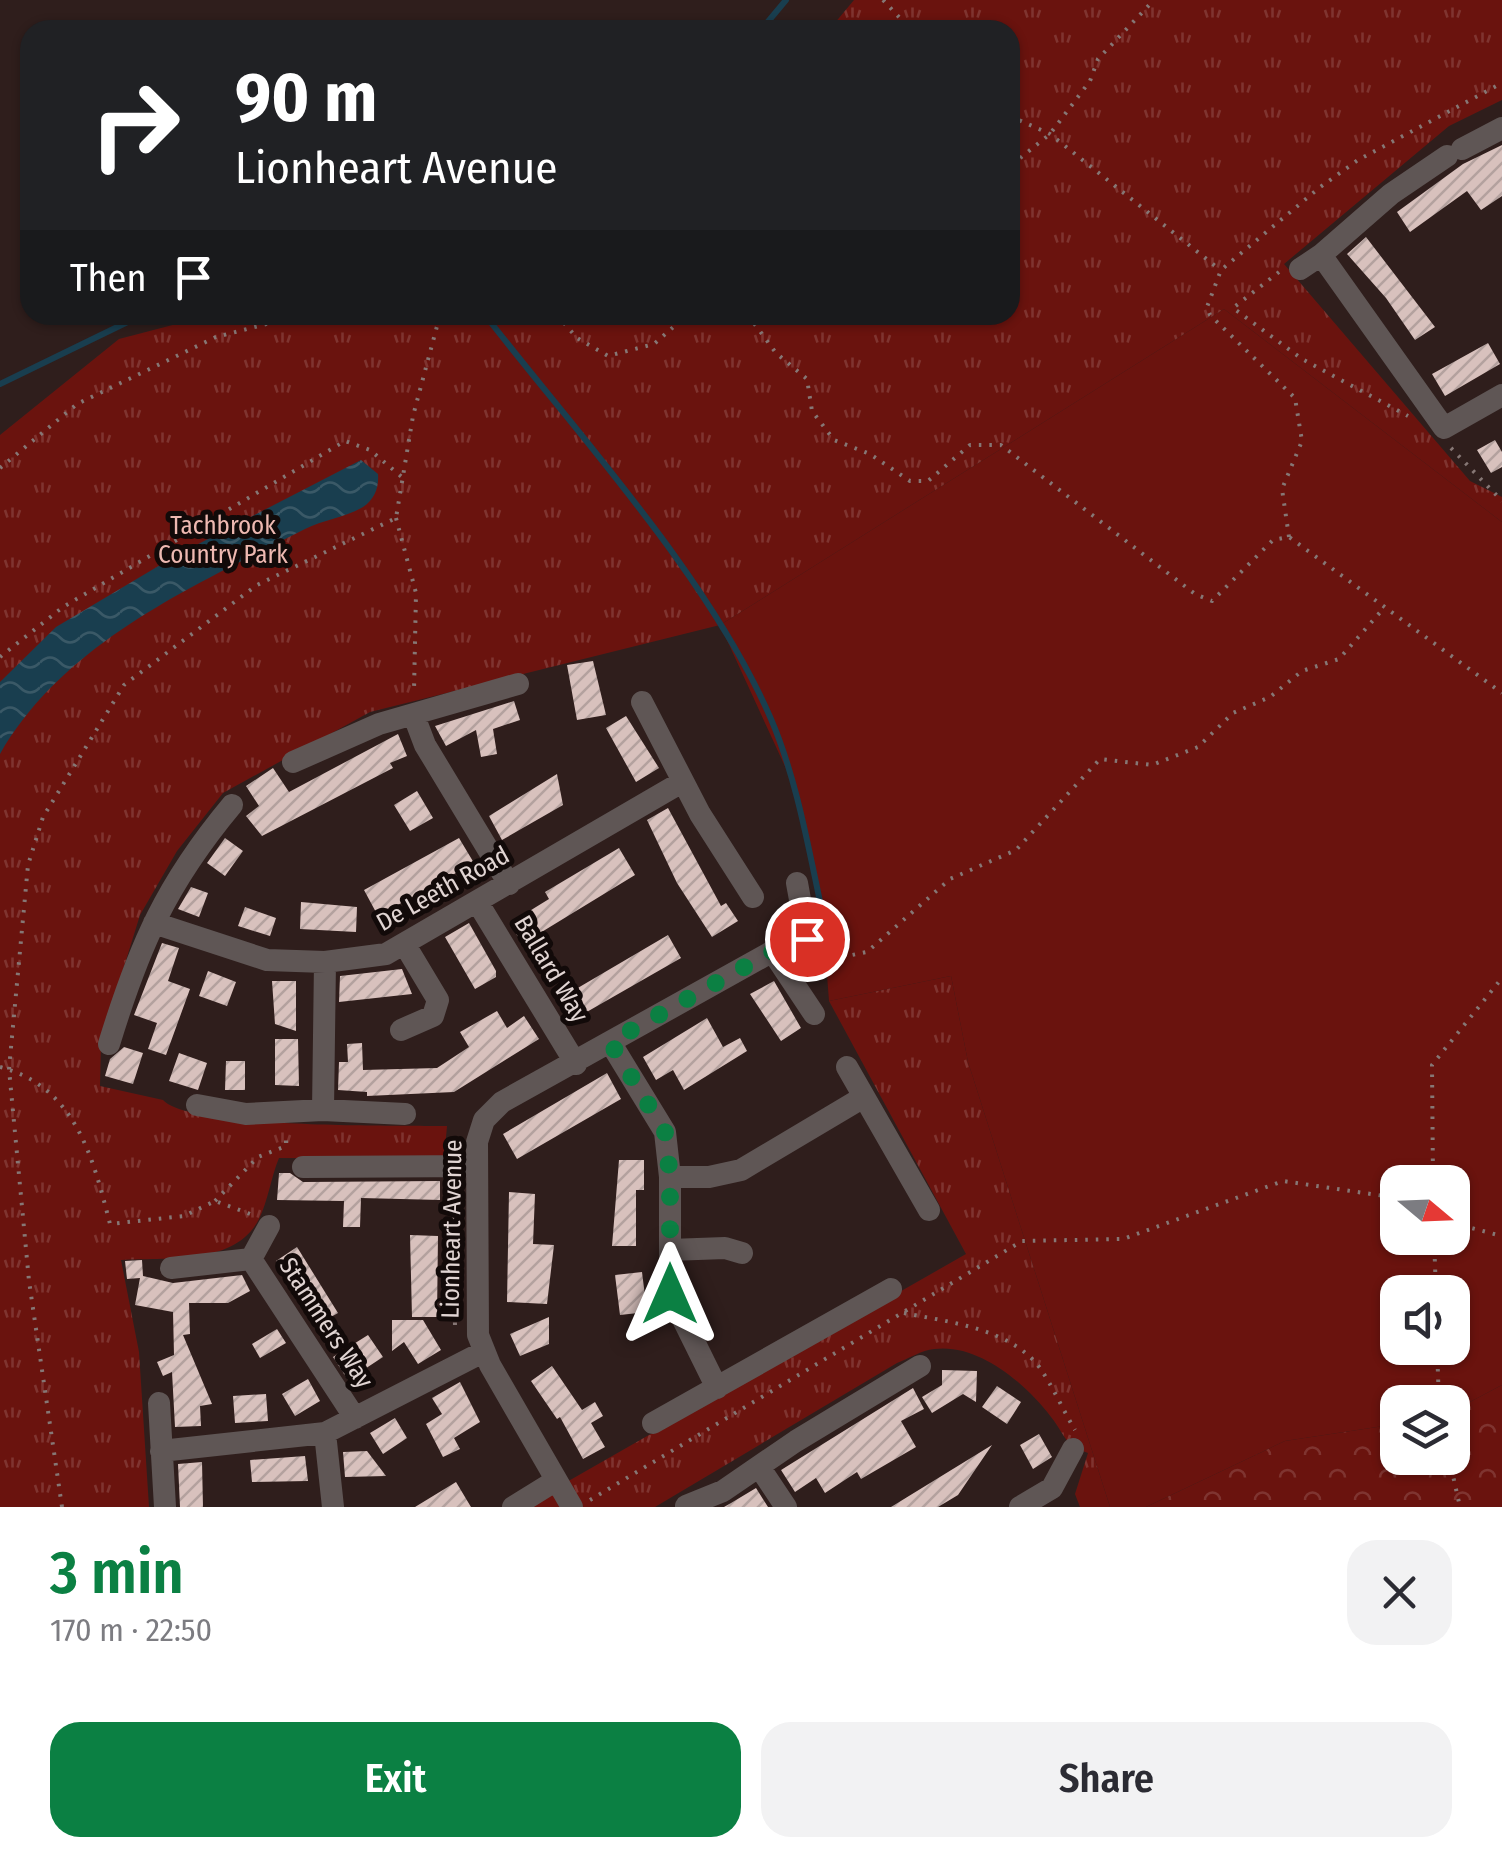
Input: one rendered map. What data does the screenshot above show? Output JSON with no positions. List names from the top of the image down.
{
  "streets": {
    "street": [
      "De Leeth Road",
      "Ballard Way",
      "Lionheart Avenue",
      "Stammers Way"
    ]
  },
  "crossings": [
    ["De Leeth Road", "Ballard Way"],
    ["Ballard Way", "Lionheart Avenue"]
  ],
  "parks": ["Tachbrook Country Park"],
  "north": "right",
  "page": {
    "turn": ["90 m", "Lionheart Avenue"],
    "then": "Then",
    "heading": ["3 min", "170 m · 22:50"],
    "buttons": ["Exit", "Share"]
  }
}
